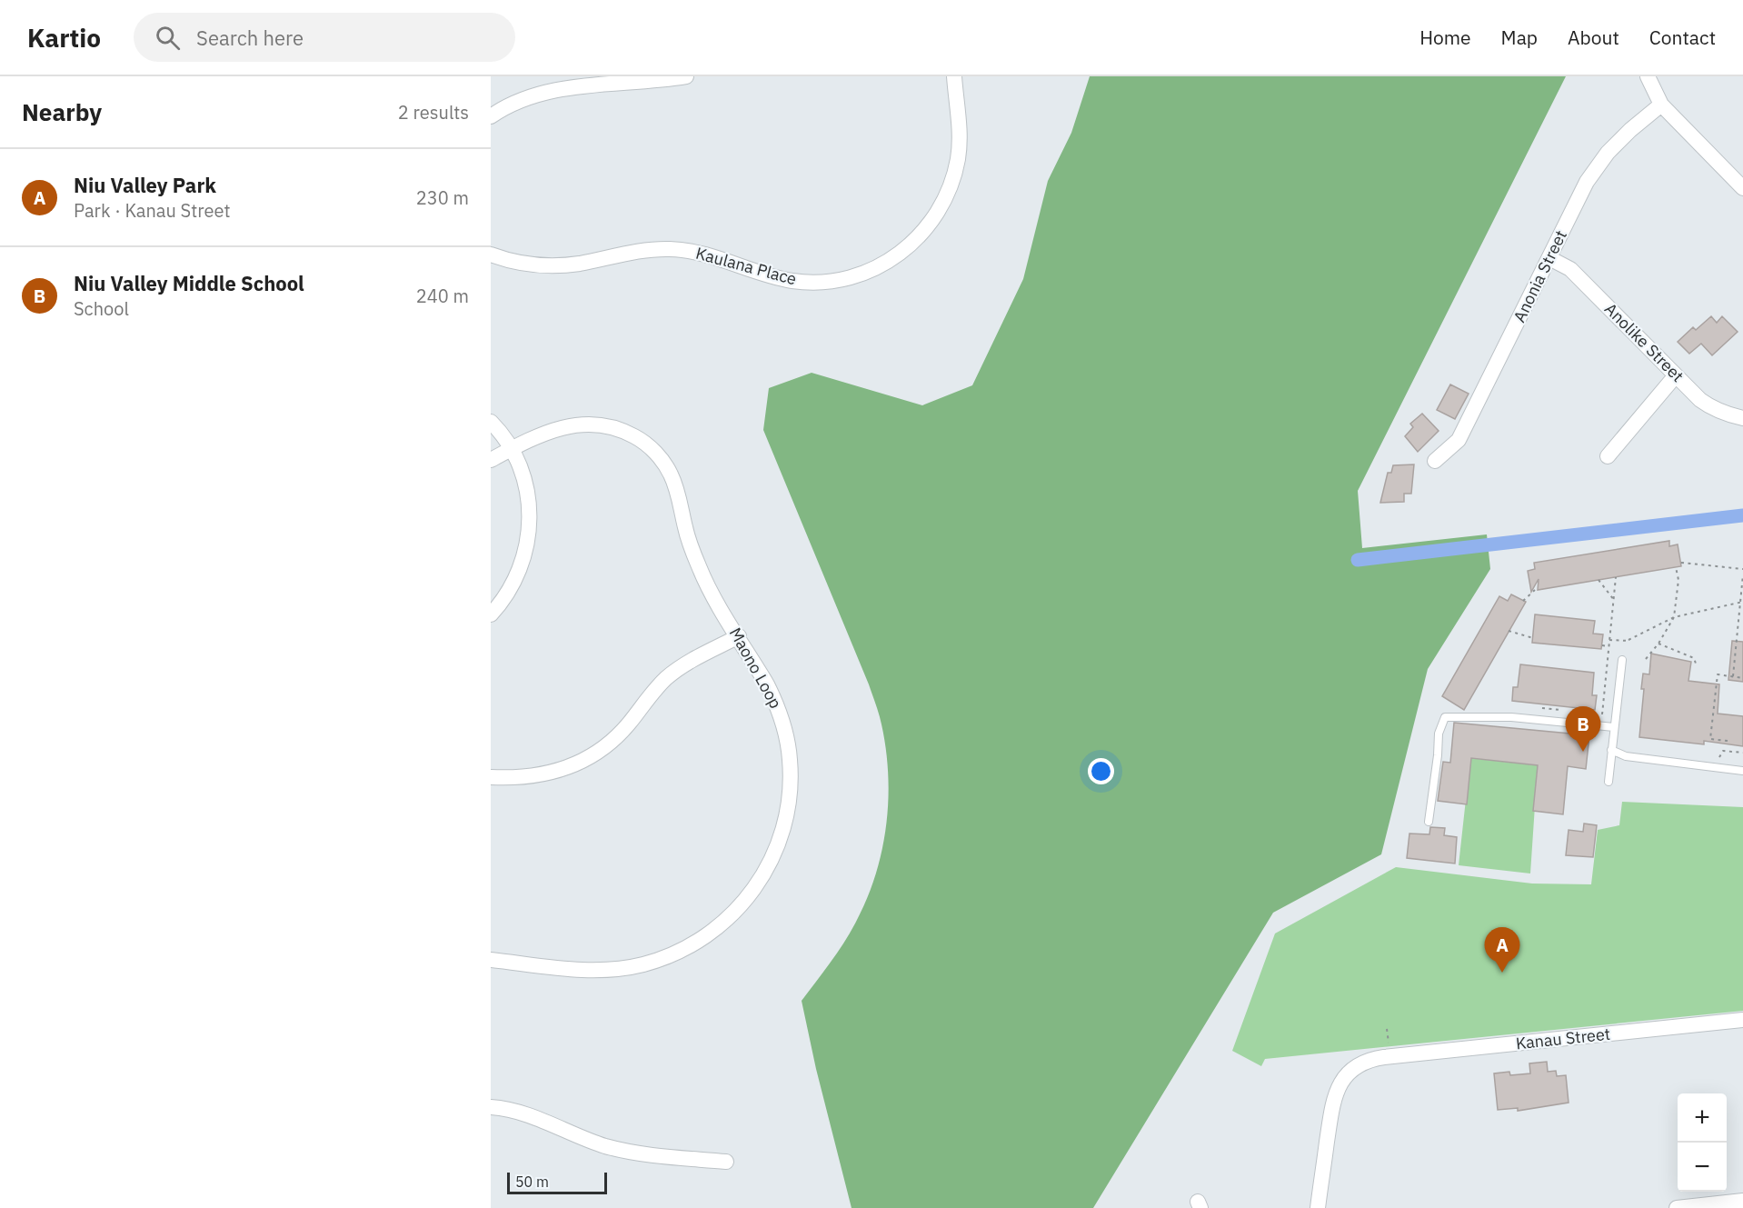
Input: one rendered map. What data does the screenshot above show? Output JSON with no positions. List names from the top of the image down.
{
  "streets": {
    "street": [
      "Kaulana Place",
      "Anonia Street",
      "Anolike Street",
      "Maono Loop",
      "Kanau Street"
    ]
  },
  "crossings": [
    ["Anonia Street", "Anolike Street"]
  ],
  "scale_bar": "50 m",
  "page": {
    "header": "Kartio",
    "search": "Search here",
    "nav": [
      "Home",
      "Map",
      "About",
      "Contact"
    ],
    "heading": ["Nearby", "2 results"],
    "list": [
      {
        "mark": "A",
        "name": "Niu Valley Park",
        "note": "Park · Kanau Street",
        "value": "230 m"
      },
      {
        "mark": "B",
        "name": "Niu Valley Middle School",
        "note": "School",
        "value": "240 m"
      }
    ],
    "pins": ["B", "A"],
    "map_buttons": ["+", "−"],
    "scale": "50 m"
  }
}
